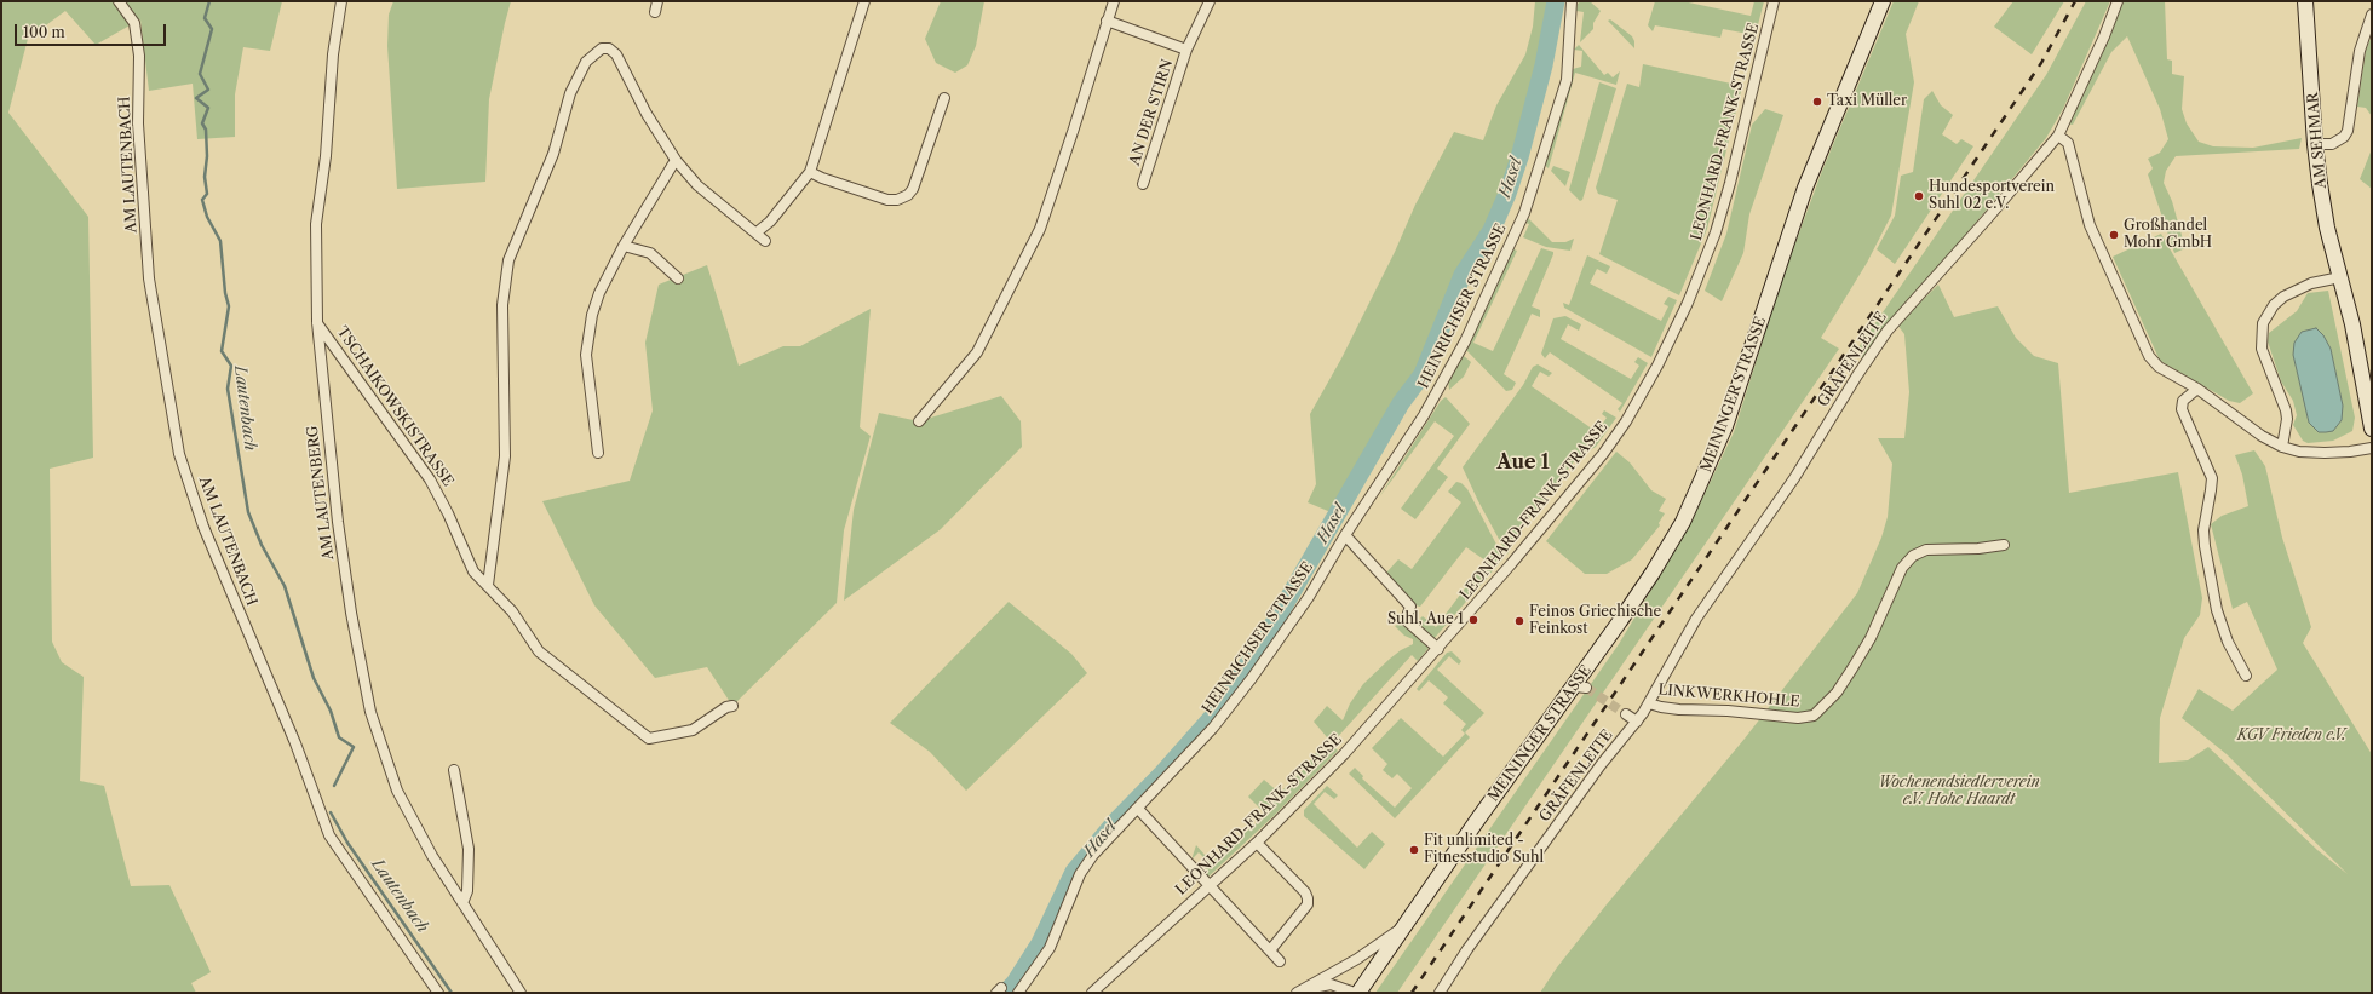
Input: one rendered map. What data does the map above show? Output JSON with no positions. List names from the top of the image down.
{
  "streets": {
    "main road": ["AM SEHMAR", "MEININGER STRASSE"],
    "street": [
      "AN DER STIRN",
      "LEONHARD-FRANK-STRASSE",
      "AM LAUTENBACH",
      "HEINRICHSER STRASSE",
      "GRÄFENLEITE",
      "TSCHAIKOWSKISTRASSE",
      "AM LAUTENBERG",
      "LINKWERKHOHLE"
    ]
  },
  "crossings": [
    ["GRÄFENLEITE", "LINKWERKHOHLE"],
    ["TSCHAIKOWSKISTRASSE", "AM LAUTENBERG"]
  ],
  "districts": ["Aue 1"],
  "water": ["Hasel", "Lautenbach"],
  "parks": ["KGV Frieden e.V.", "Wochenendsiedlerverein e.V. Hohe Haardt"],
  "places": [
    "Taxi Müller",
    "Hundesportverein Suhl 02 e.V.",
    "Großhandel Mohr GmbH",
    "Suhl, Aue 1",
    "Feinos Griechische Feinkost",
    "Fit unlimited - Fitnesstudio Suhl"
  ],
  "scale_bar": "100 m"
}
